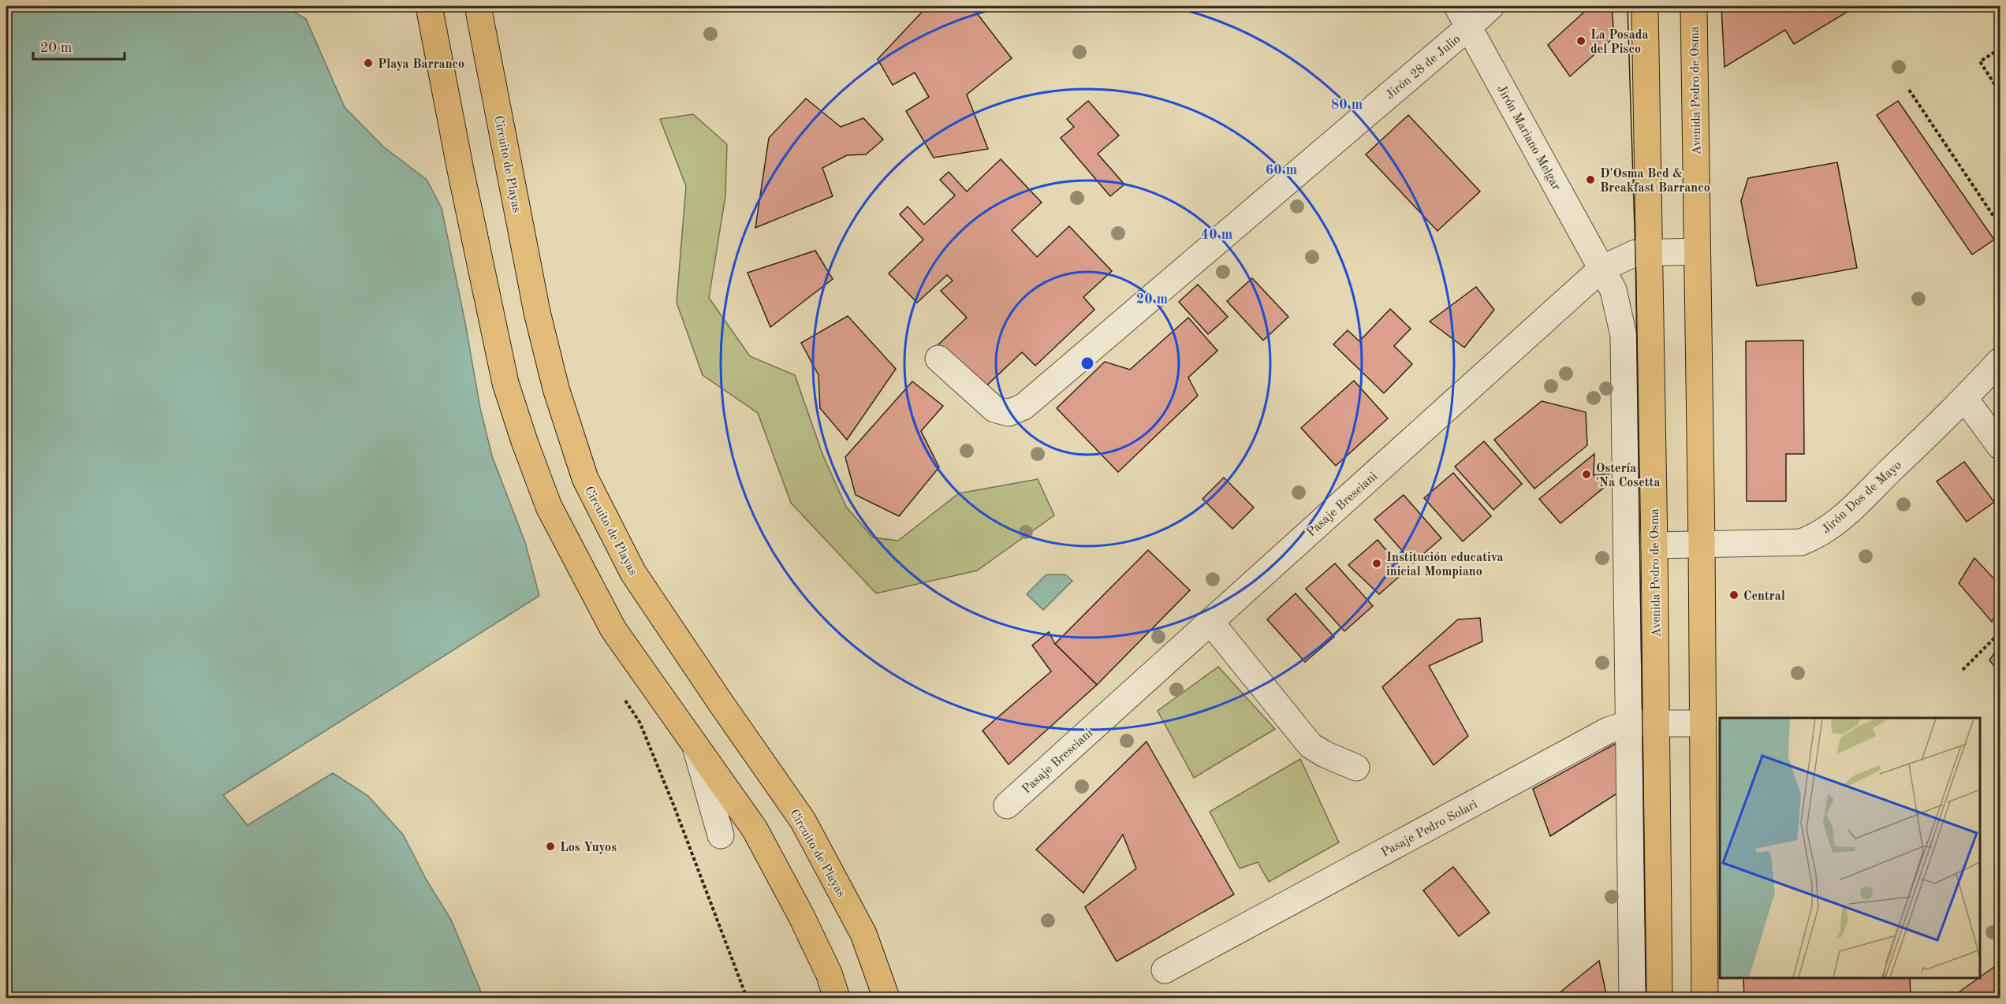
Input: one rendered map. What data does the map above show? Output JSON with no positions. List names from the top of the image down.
{
  "streets": {
    "main road": ["Avenida Pedro de Osma", "Circuito de Playas"],
    "street": [
      "Jirón 28 de Julio",
      "Jirón Mariano Melgar",
      "Jirón Dos de Mayo",
      "Pasaje Bresciani",
      "Pasaje Pedro Solari"
    ]
  },
  "crossings": [
    ["Jirón 28 de Julio", "Jirón Mariano Melgar"],
    ["Avenida Pedro de Osma", "Jirón Dos de Mayo"],
    ["Avenida Pedro de Osma", "Pasaje Bresciani"],
    ["Avenida Pedro de Osma", "Pasaje Pedro Solari"],
    ["Jirón Mariano Melgar", "Pasaje Bresciani"]
  ],
  "places": [
    "La Posada del Pisco",
    "Playa Barranco",
    "D'Osma Bed & Breakfast Barranco",
    "Ostería 'Na Cosetta",
    "Institución educativa inicial Mompiano",
    "Central",
    "Los Yuyos"
  ],
  "scale_bar": "20 m",
  "rings": [
    "80 m",
    "60 m",
    "40 m",
    "20 m"
  ]
}
